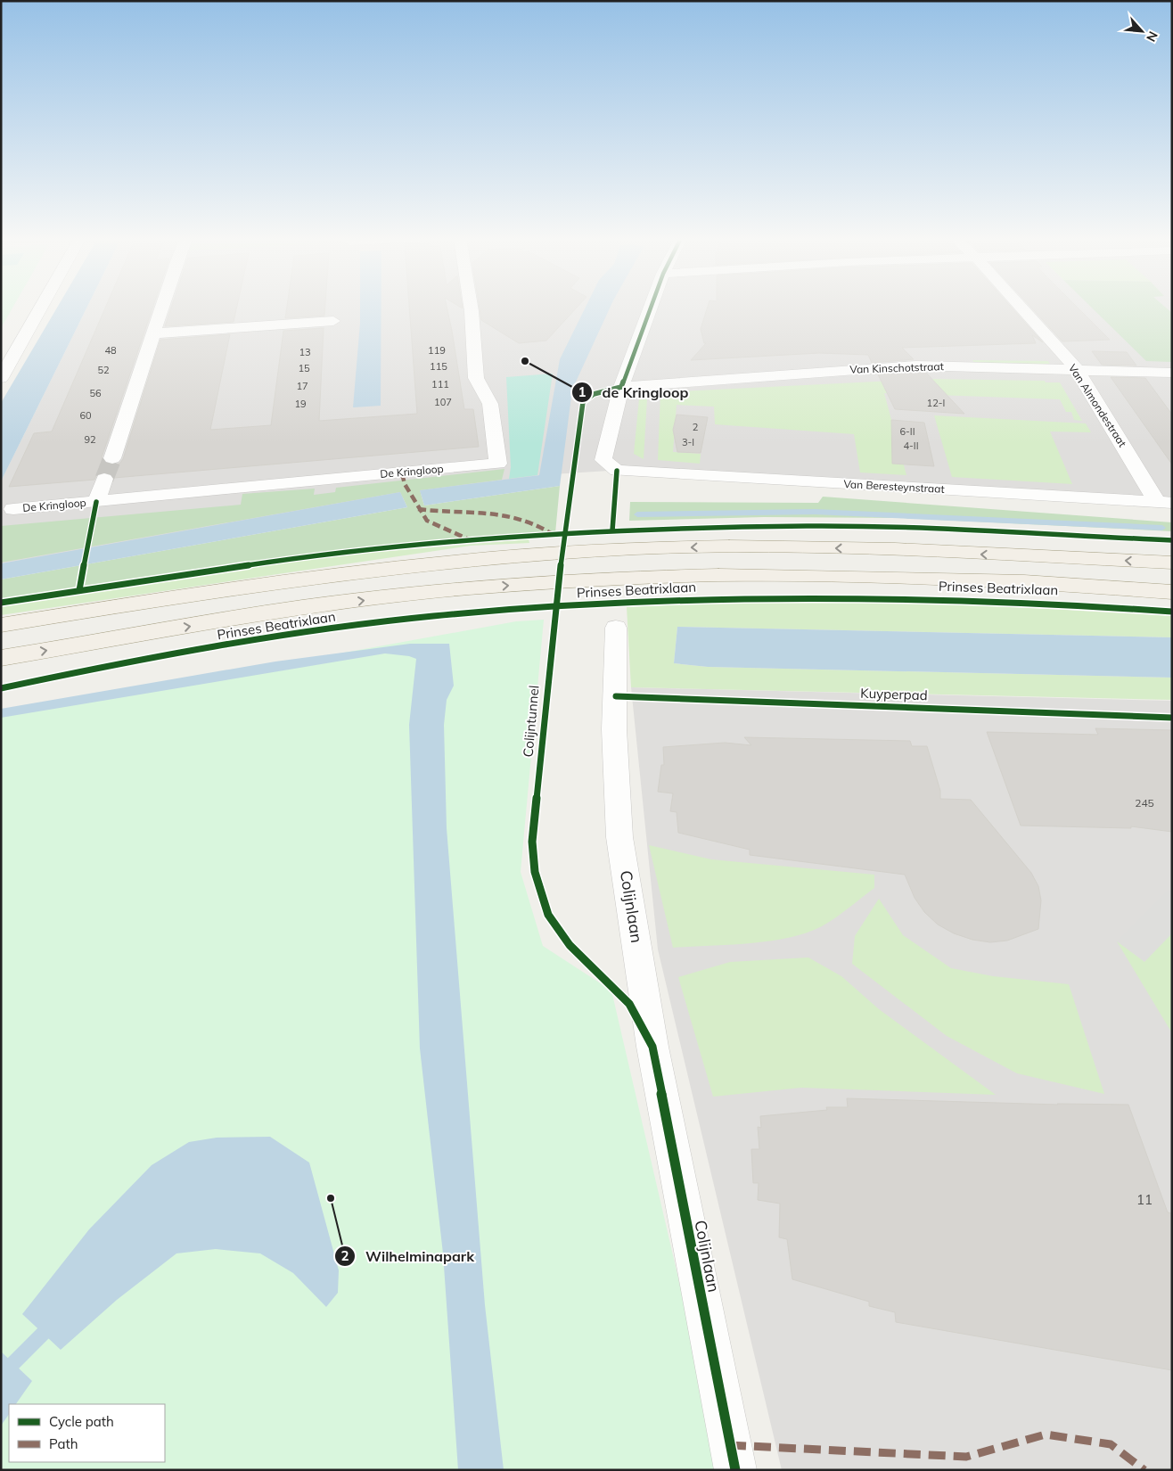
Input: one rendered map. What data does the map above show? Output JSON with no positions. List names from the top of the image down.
{
  "streets": {
    "main road": ["Prinses Beatrixlaan"],
    "street": [
      "Van Kinschotstraat",
      "Van Almondestraat",
      "De Kringloop",
      "Van Beresteynstraat",
      "Colijnlaan"
    ],
    "cycle path": ["Kuyperpad", "Colijntunnel"]
  },
  "crossings": [
    ["Van Kinschotstraat", "Van Almondestraat"],
    ["Van Kinschotstraat", "Van Beresteynstraat"],
    ["Van Almondestraat", "Van Beresteynstraat"]
  ],
  "places": ["de Kringloop", "Wilhelminapark"],
  "house_numbers": [
    "48",
    "119",
    "13",
    "115",
    "15",
    "52",
    "111",
    "17",
    "56",
    "107",
    "12-I",
    "19",
    "60",
    "2",
    "6-II",
    "92",
    "3-I",
    "4-II",
    "245",
    "11"
  ],
  "legend": ["Cycle path", "Path"],
  "north": "bottom right"
}
